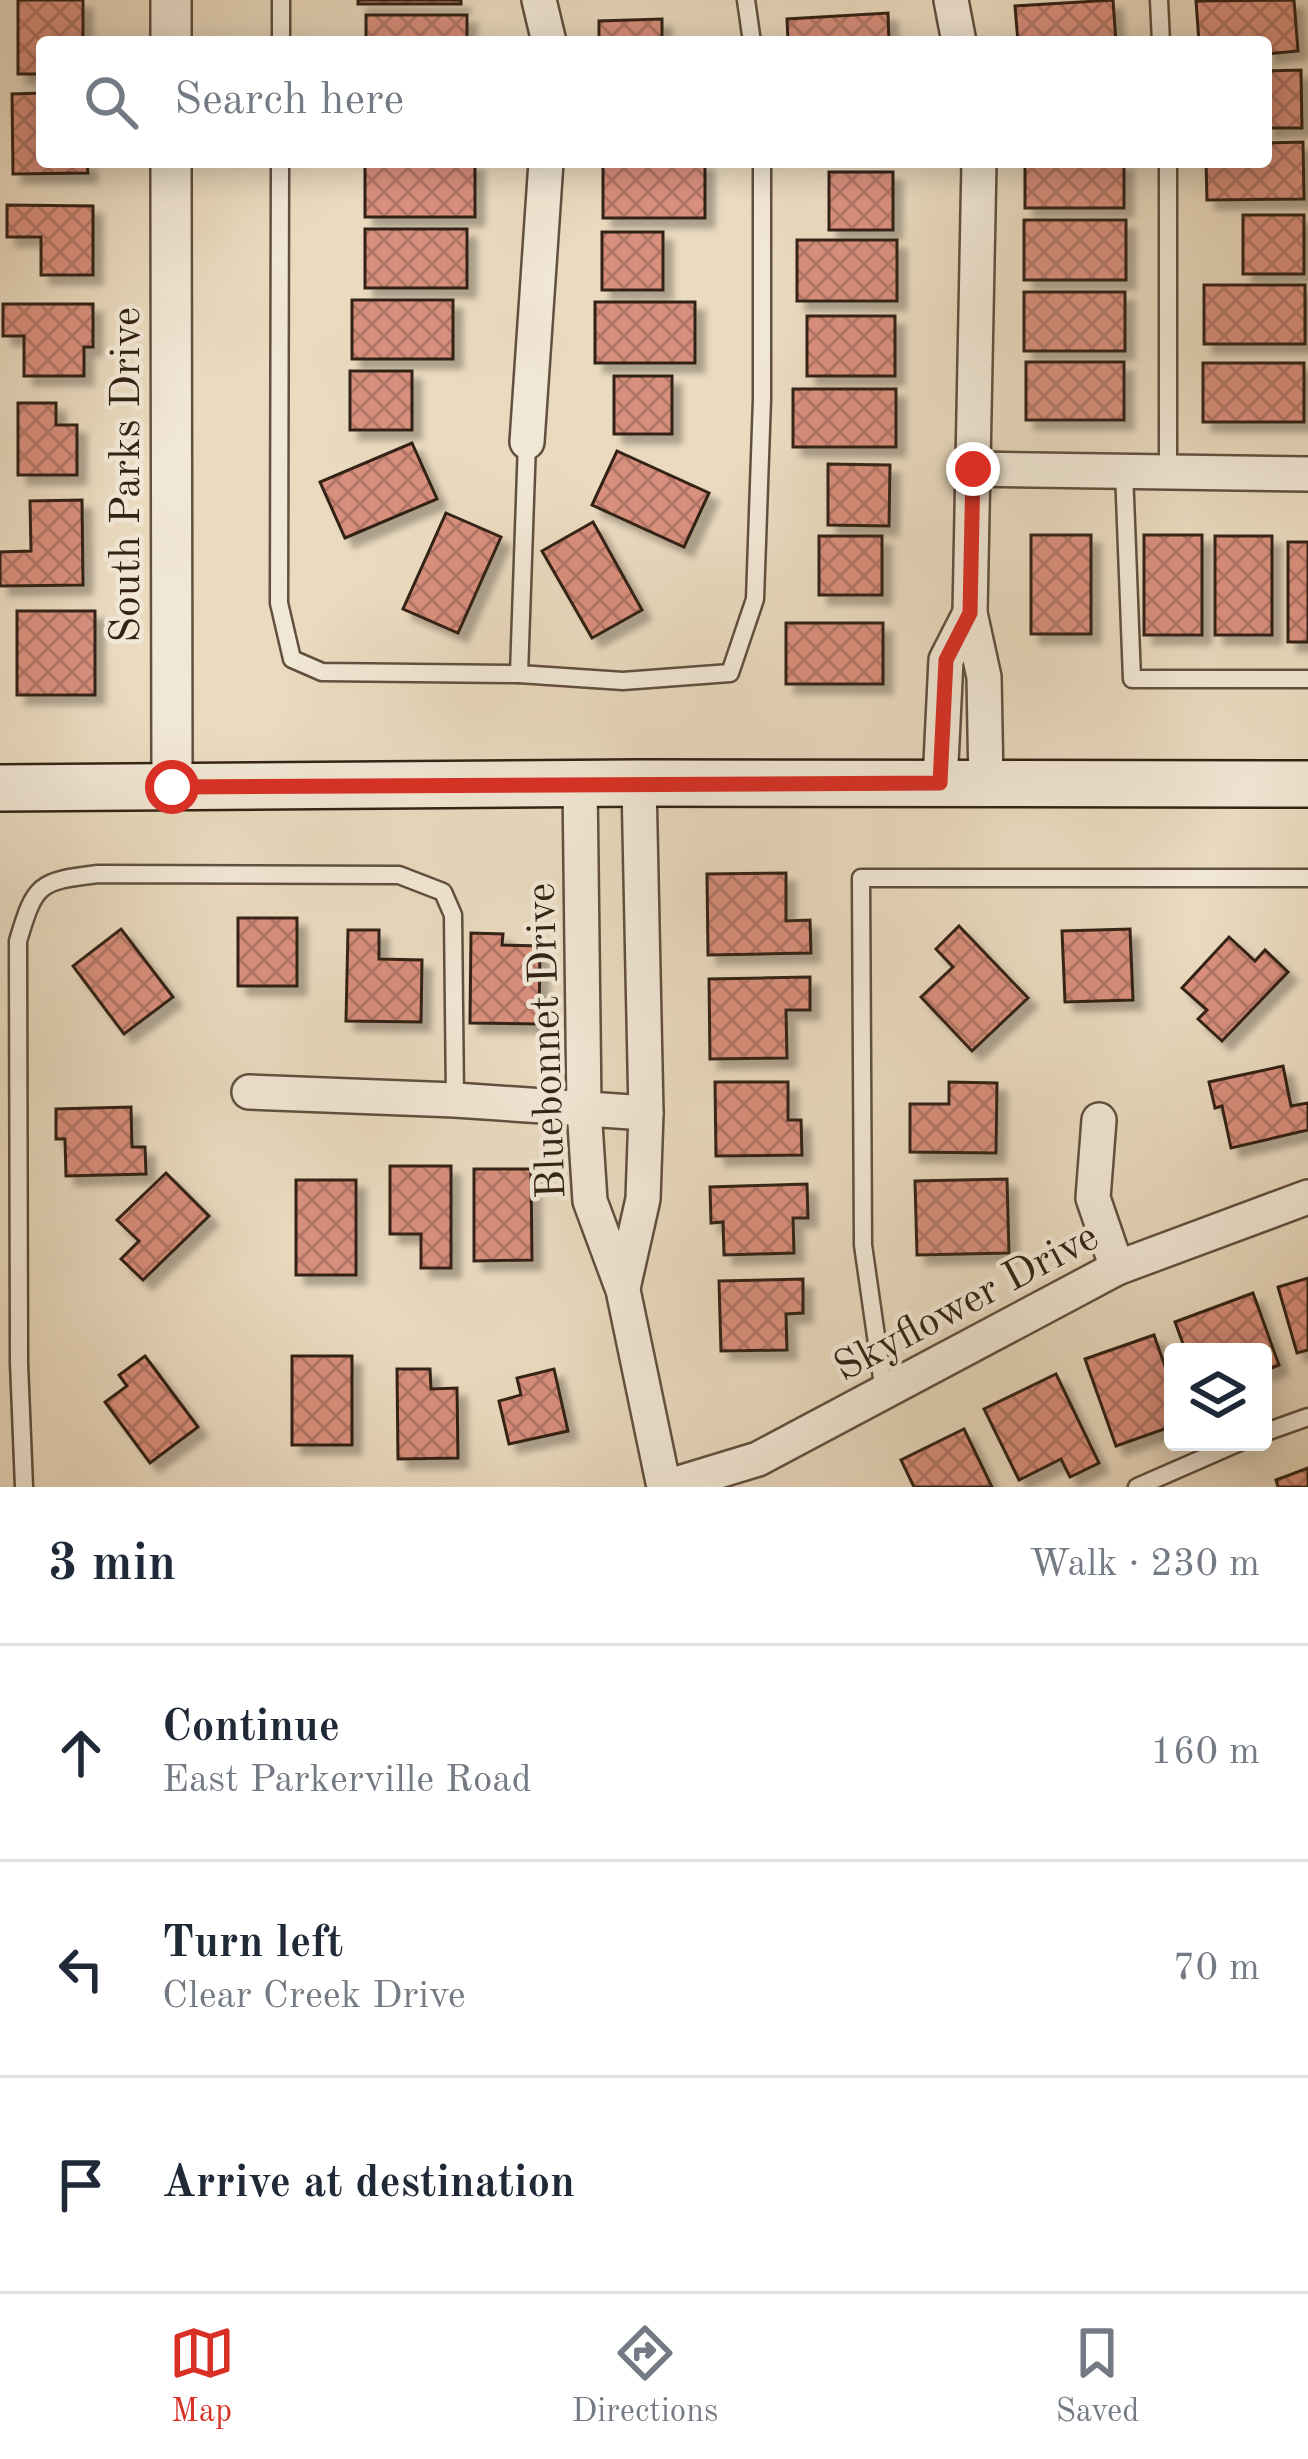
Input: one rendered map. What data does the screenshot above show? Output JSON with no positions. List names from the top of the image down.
{
  "streets": {
    "street": ["South Parks Drive", "Bluebonnet Drive", "Skyflower Drive"]
  },
  "crossings": [
    ["Bluebonnet Drive", "Skyflower Drive"]
  ],
  "page": {
    "search": "Search here",
    "heading": ["3 min", "Walk · 230 m"],
    "list": [
      ["Continue", "East Parkerville Road", "160 m"],
      ["Turn left", "Clear Creek Drive", "70 m"],
      "Arrive at destination"
    ],
    "nav": ["Map", "Directions", "Saved"]
  }
}
